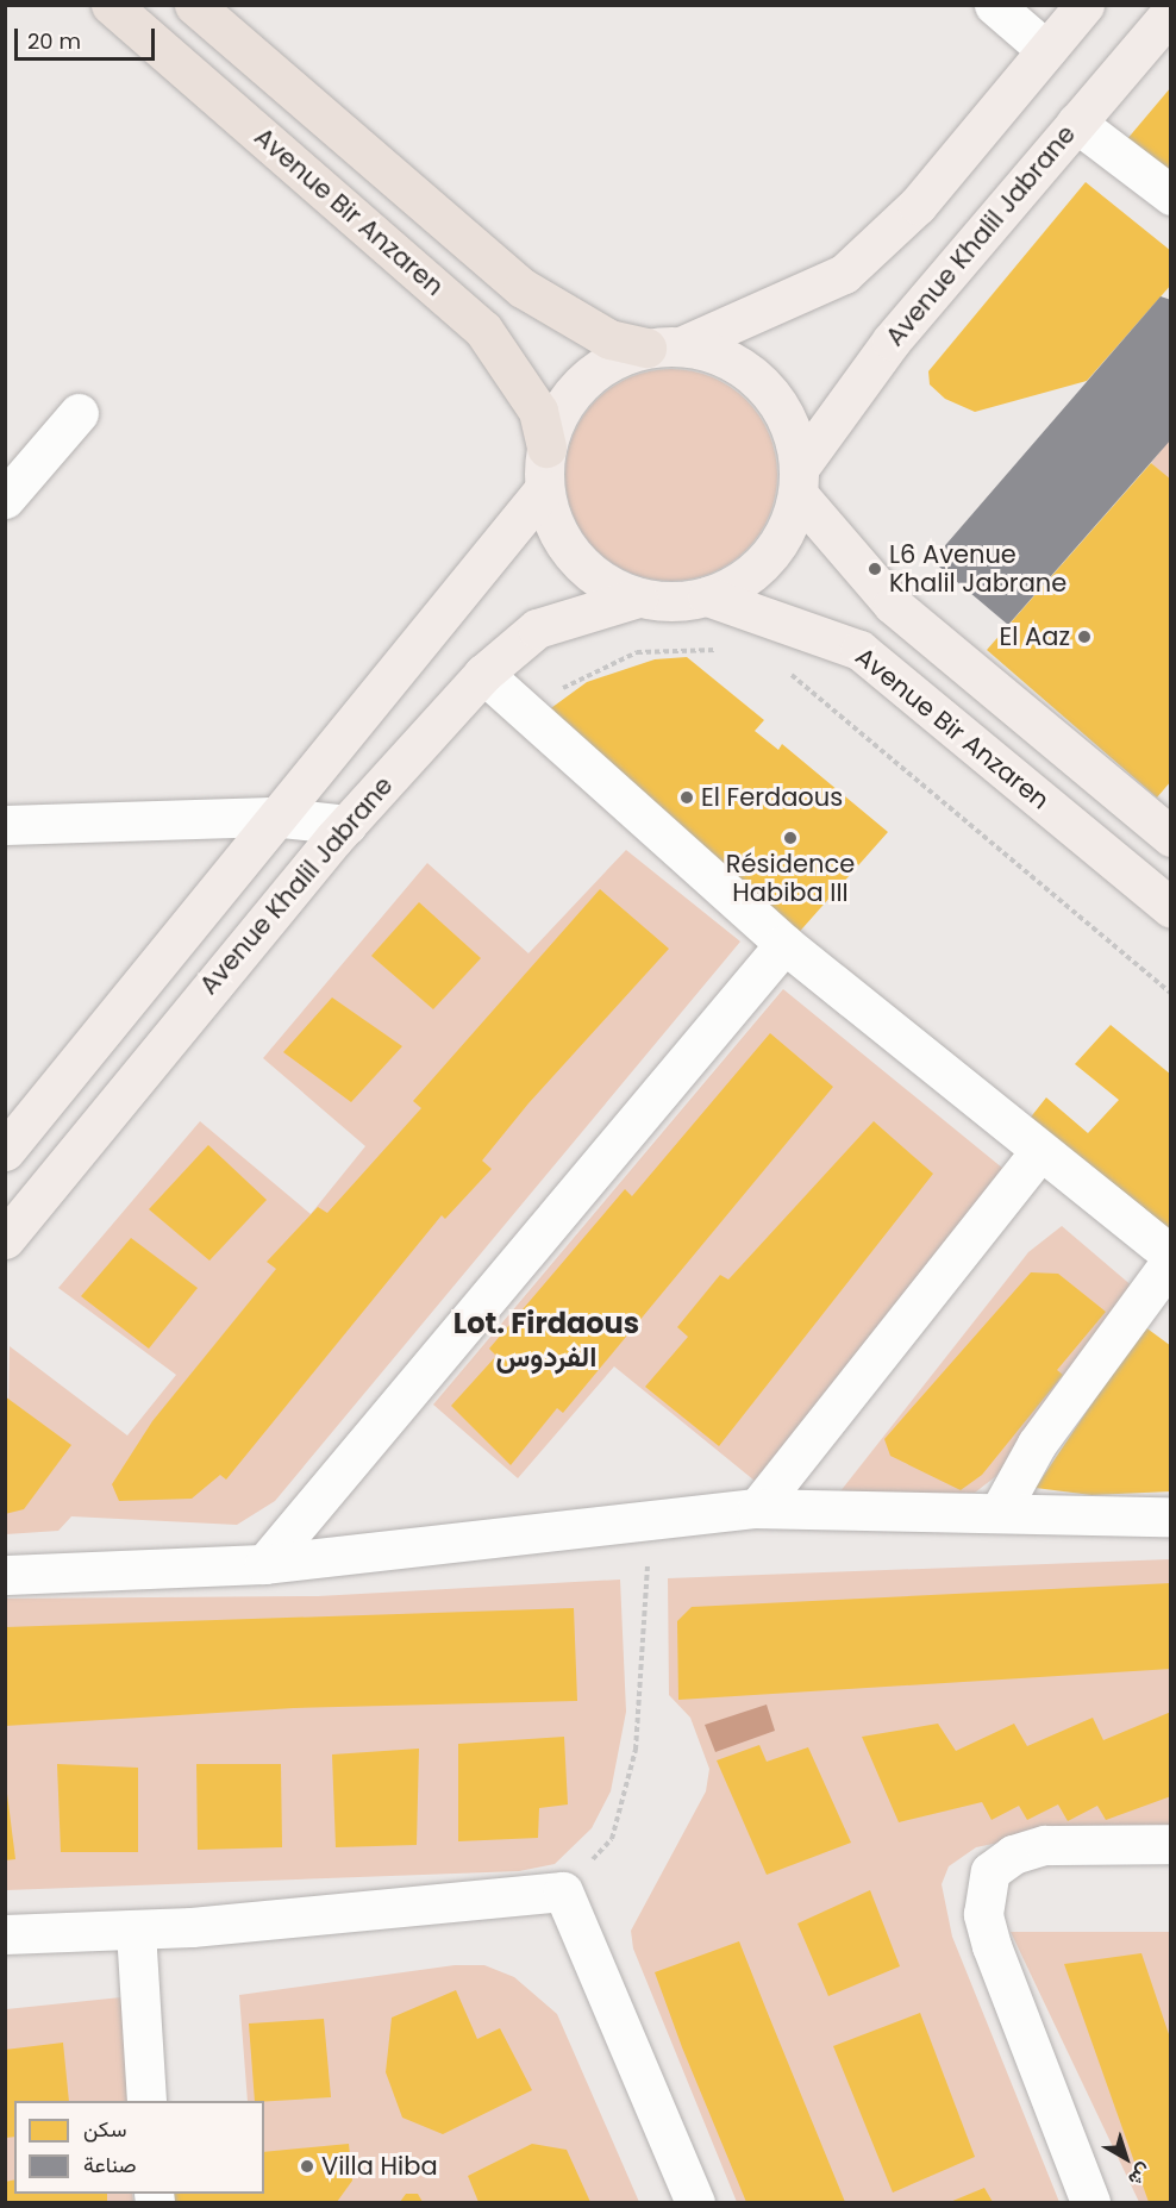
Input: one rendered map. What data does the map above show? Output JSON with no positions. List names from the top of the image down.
{
  "streets": {
    "highway": ["Avenue Bir Anzaren"],
    "main road": ["Avenue Khalil Jabrane"]
  },
  "crossings": [
    ["Avenue Bir Anzaren", "Avenue Khalil Jabrane"]
  ],
  "districts": ["Lot. Firdaous الفردوس"],
  "places": [
    "L6 Avenue Khalil Jabrane",
    "El Aaz",
    "El Ferdaous",
    "Résidence Habiba III",
    "Villa Hiba"
  ],
  "legend": ["سكن", "صناعة"],
  "scale_bar": "20 m",
  "north": "bottom right"
}
